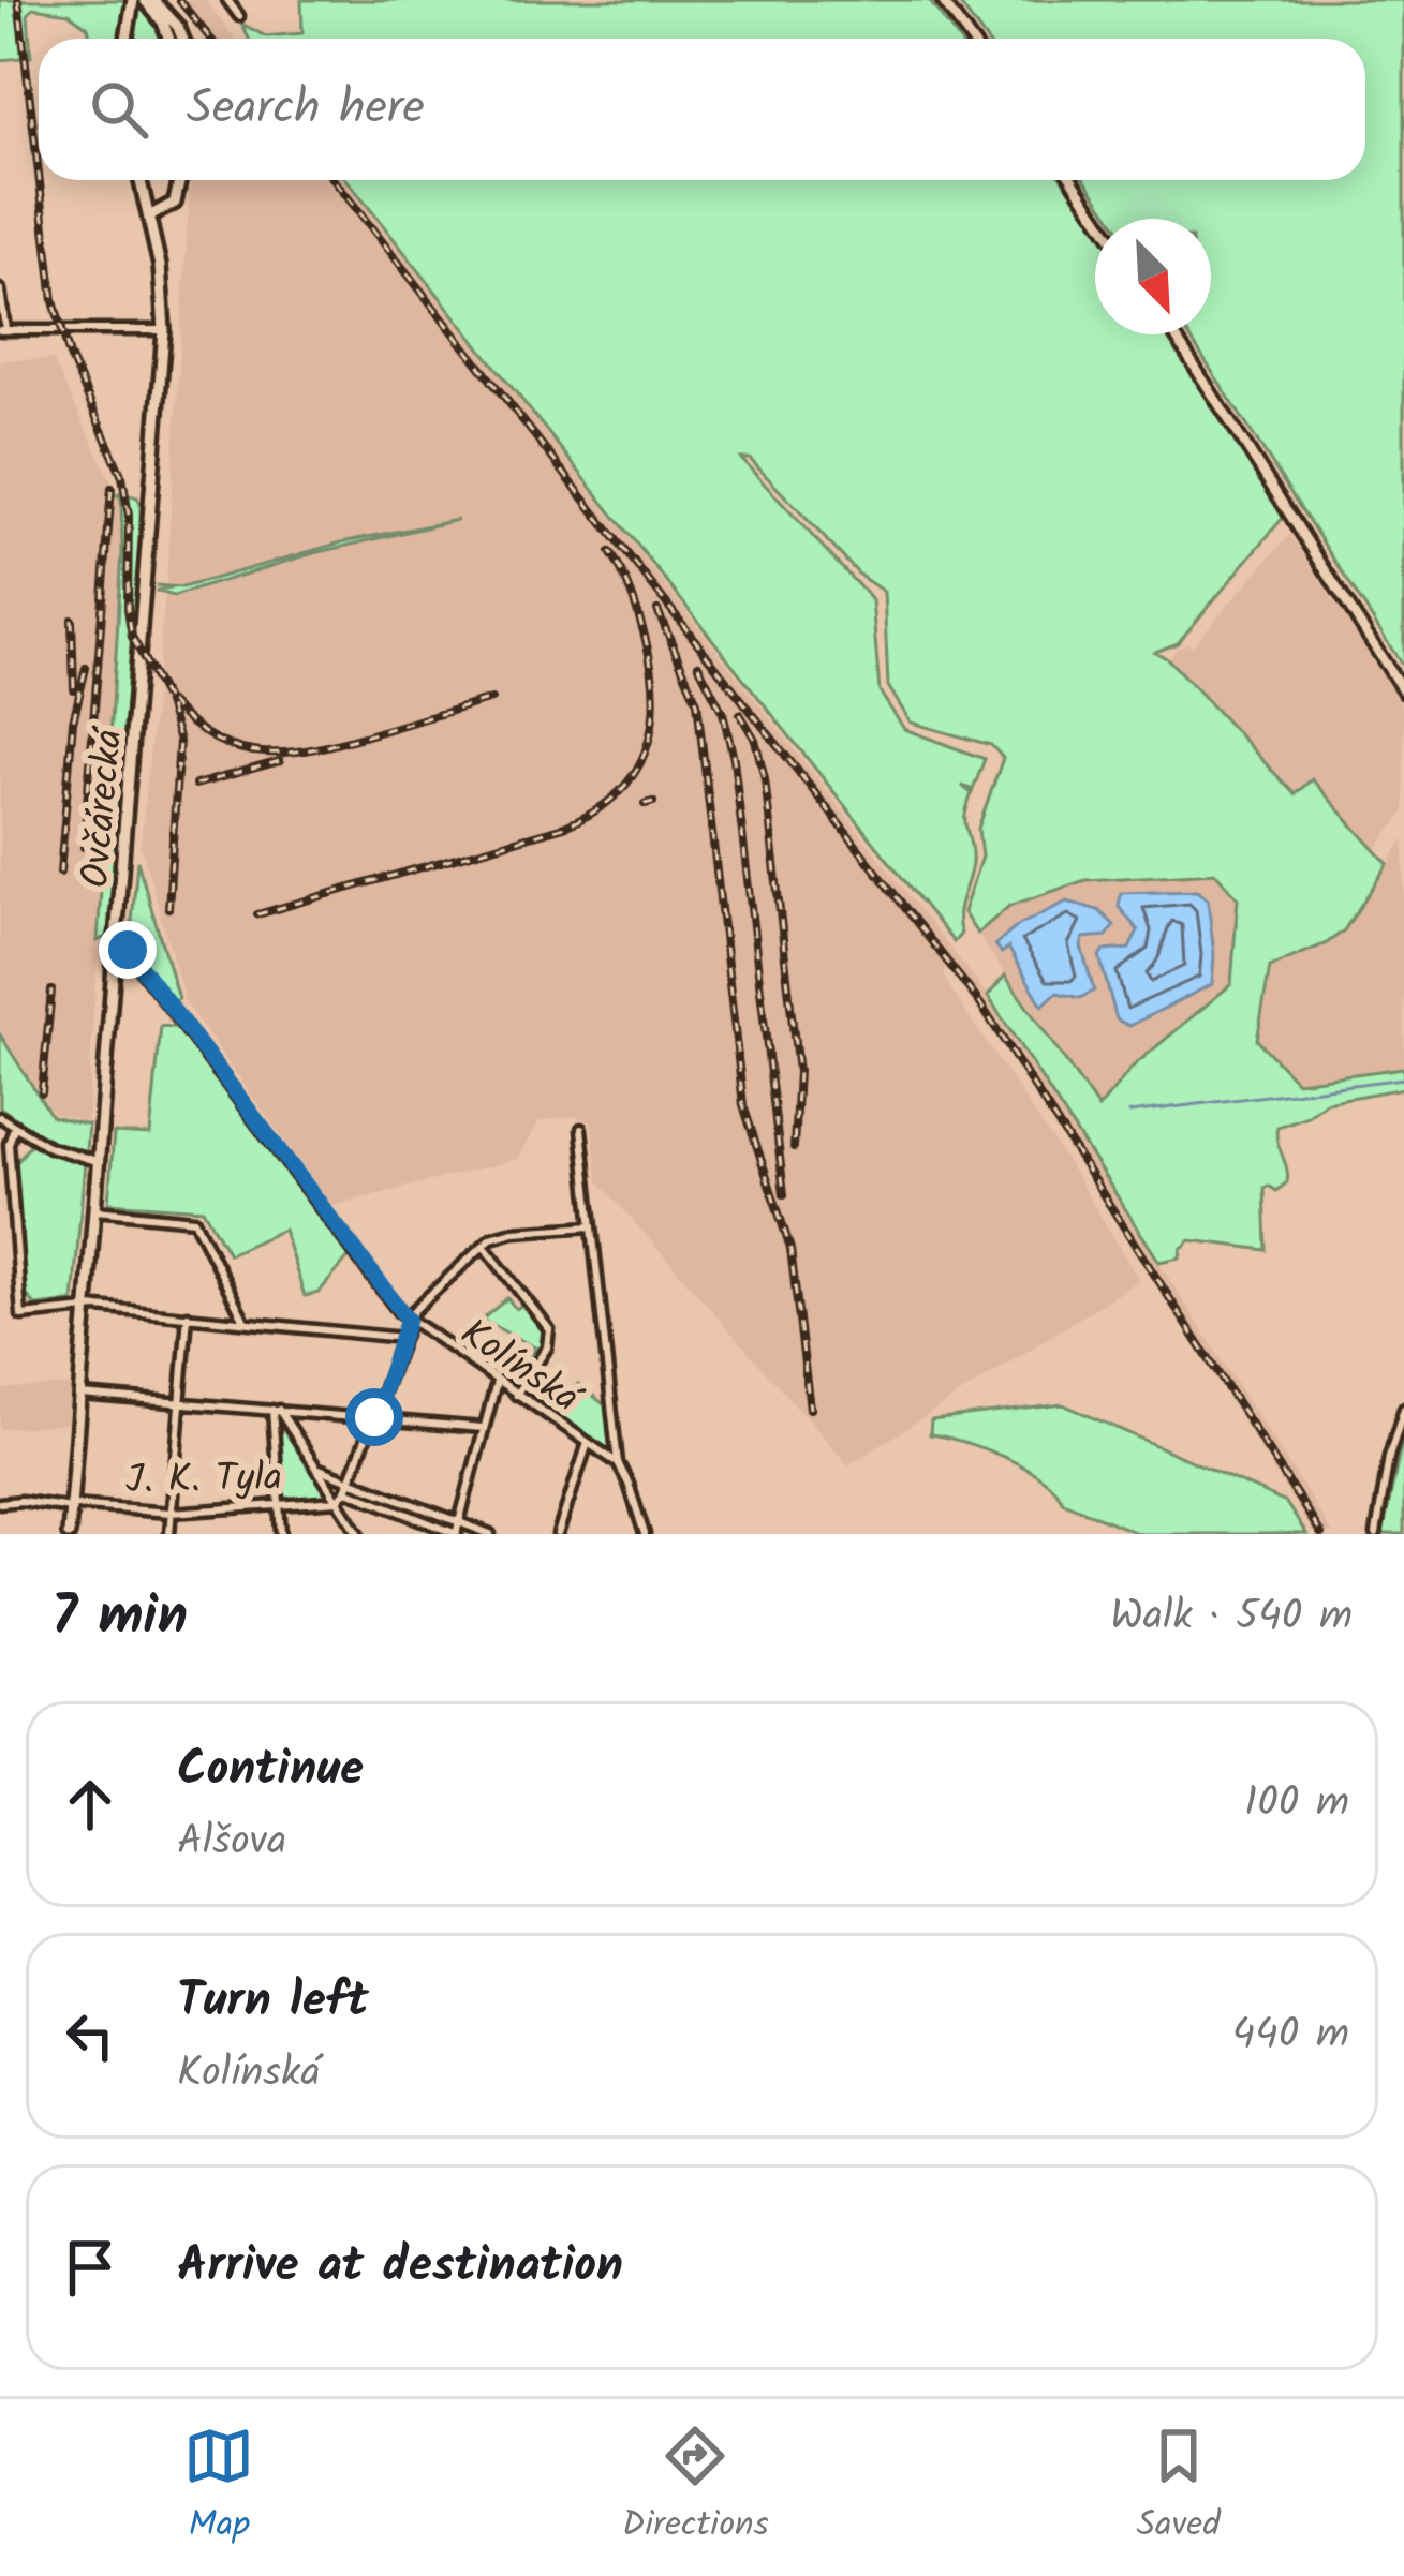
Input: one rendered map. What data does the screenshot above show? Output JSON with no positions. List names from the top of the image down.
{
  "streets": {
    "main road": ["Ovčárecká"],
    "street": ["Kolínská", "J. K. Tyla"]
  },
  "crossings": [
    ["Ovčárecká", "Kolínská"],
    ["Ovčárecká", "J. K. Tyla"]
  ],
  "north": "bottom right",
  "page": {
    "search": "Search here",
    "heading": ["7 min", "Walk · 540 m"],
    "list": [
      ["Continue", "Alšova", "100 m"],
      ["Turn left", "Kolínská", "440 m"],
      "Arrive at destination"
    ],
    "nav": ["Map", "Directions", "Saved"]
  }
}
